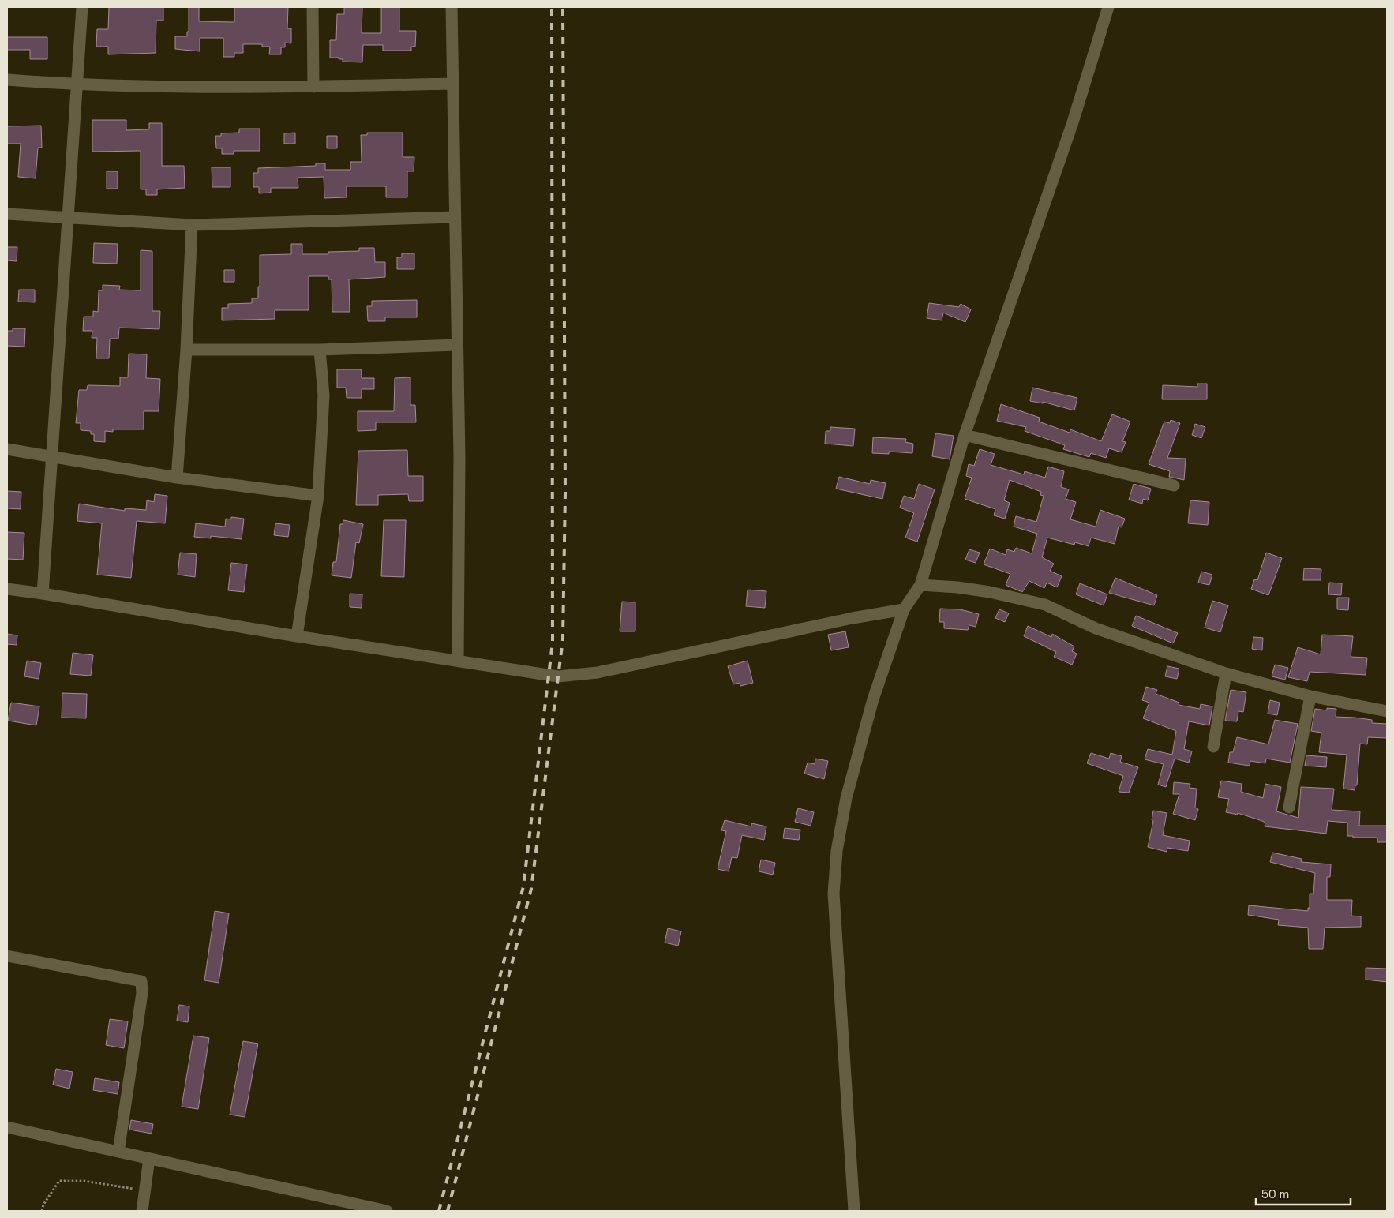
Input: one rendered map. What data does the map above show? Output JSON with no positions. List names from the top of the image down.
{
  "scale_bar": "50 m"
}
